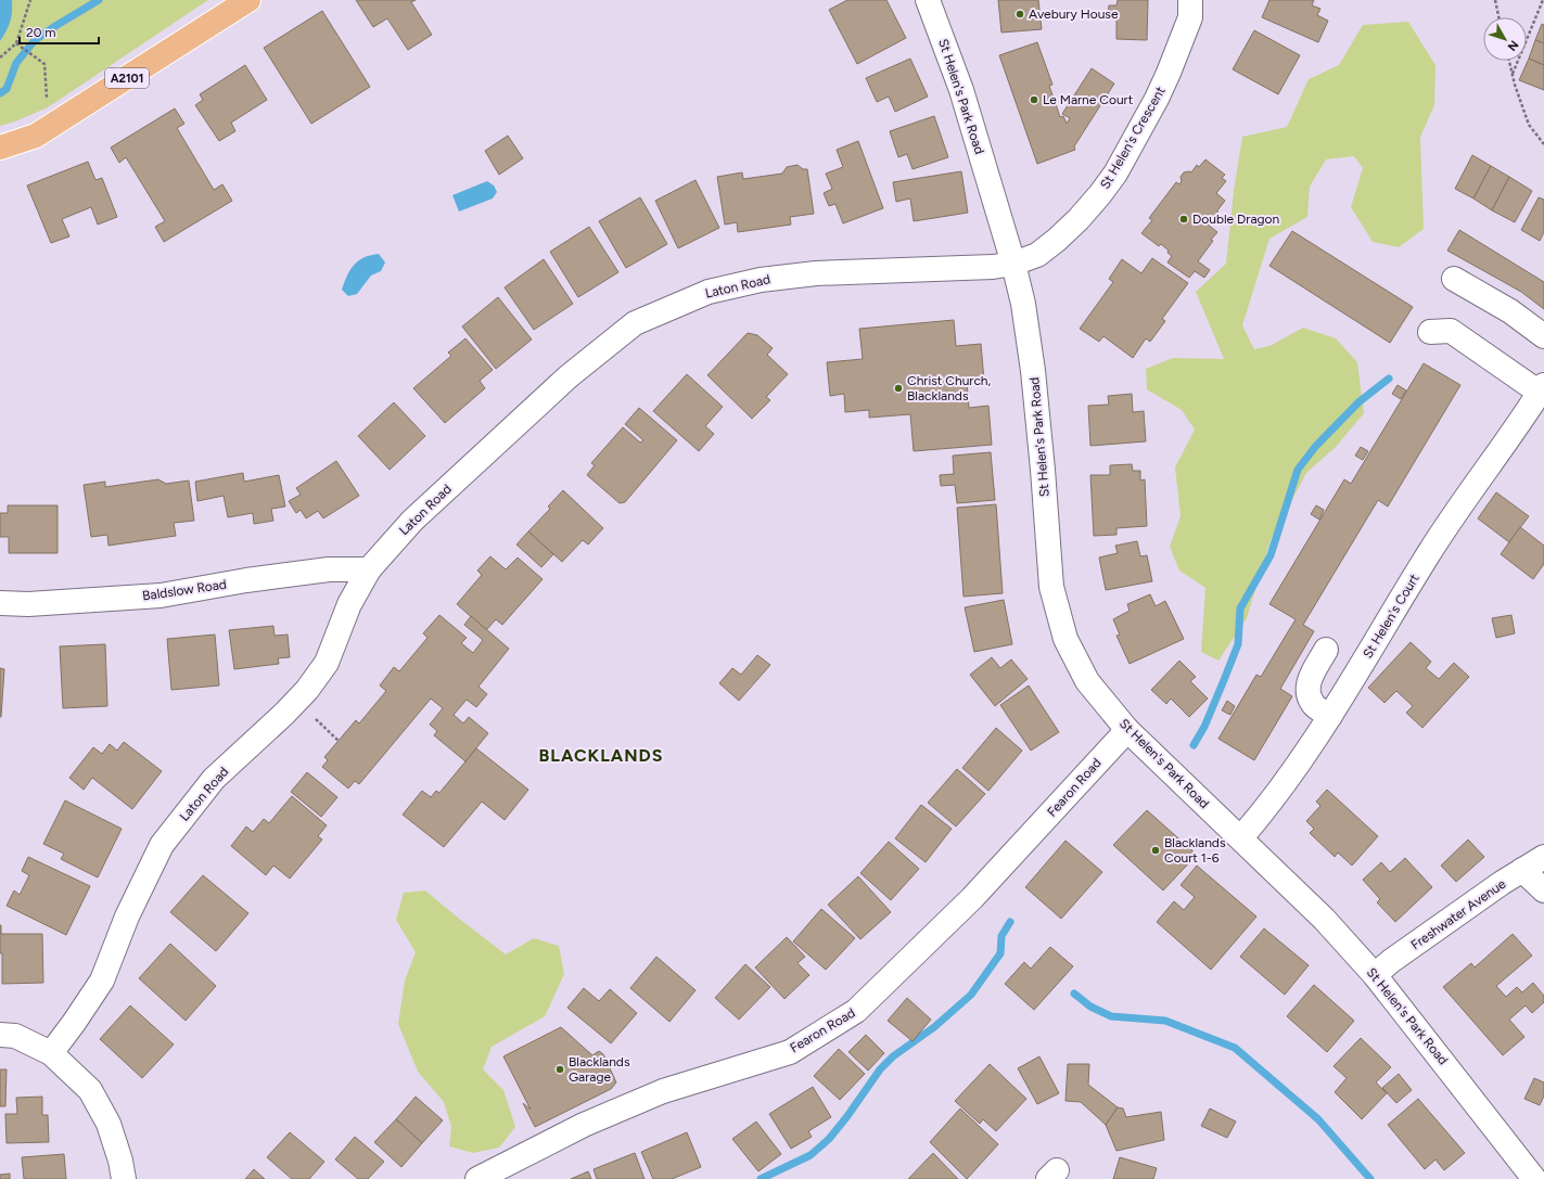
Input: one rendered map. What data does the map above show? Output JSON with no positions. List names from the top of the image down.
{
  "streets": {
    "main road": ["A2101"],
    "street": [
      "St Helen's Park Road",
      "St Helen's Crescent",
      "Laton Road",
      "Baldslow Road",
      "St Helen's Court",
      "Fearon Road",
      "Freshwater Avenue"
    ]
  },
  "crossings": [
    ["St Helen's Park Road", "St Helen's Crescent"],
    ["St Helen's Park Road", "Laton Road"],
    ["St Helen's Park Road", "St Helen's Court"],
    ["St Helen's Park Road", "Fearon Road"],
    ["St Helen's Park Road", "Freshwater Avenue"],
    ["St Helen's Crescent", "Laton Road"],
    ["Laton Road", "Baldslow Road"]
  ],
  "districts": ["BLACKLANDS"],
  "places": [
    "Avebury House",
    "Le Marne Court",
    "Double Dragon",
    "Christ Church, Blacklands",
    "Blacklands Court 1-6",
    "Blacklands Garage"
  ],
  "scale_bar": "20 m",
  "north": "bottom right"
}
